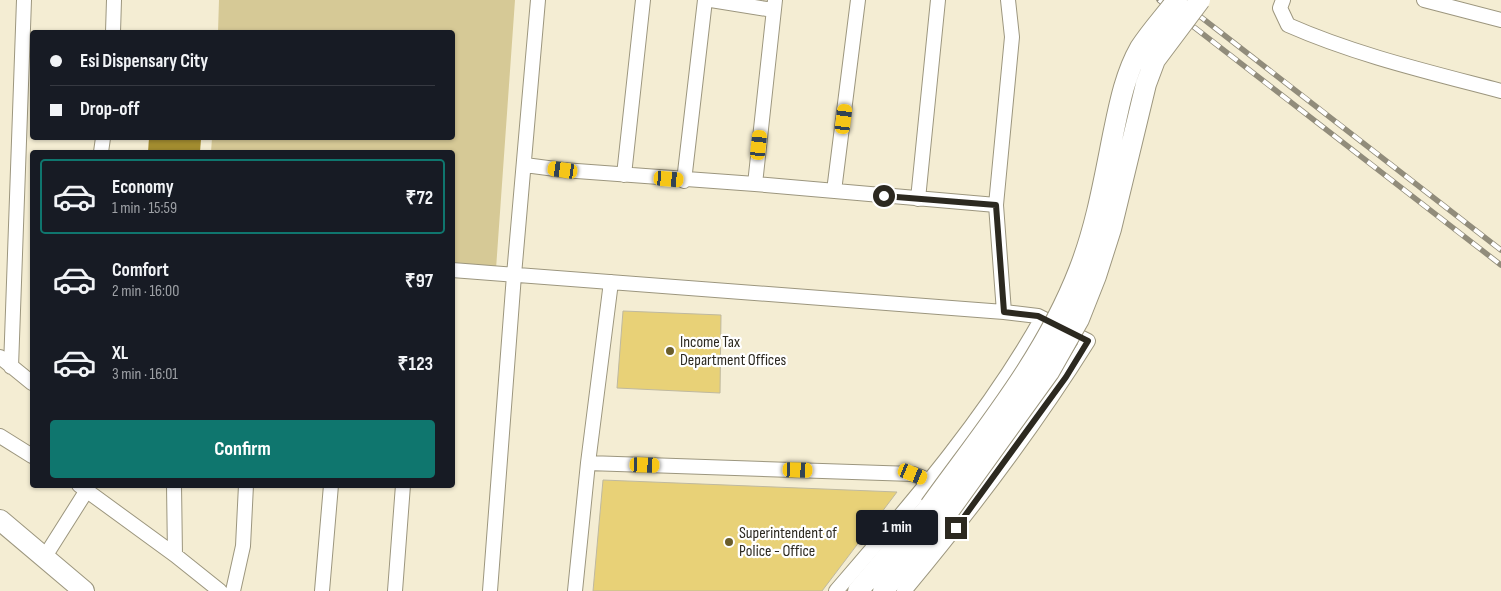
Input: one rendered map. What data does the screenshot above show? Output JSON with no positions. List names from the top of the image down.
{
  "places": ["Income Tax Department Offices", "Superintendent of Police - Office"],
  "page": {
    "banner": ["Esi Dispensary City", "Drop-off"],
    "list": [
      {
        "name": "Economy",
        "note": "1 min · 15:59",
        "value": "₹72"
      },
      {
        "name": "Comfort",
        "note": "2 min · 16:00",
        "value": "₹97"
      },
      {
        "name": "XL",
        "note": "3 min · 16:01",
        "value": "₹123"
      }
    ],
    "buttons": "Confirm",
    "bubble": "1 min"
  }
}
